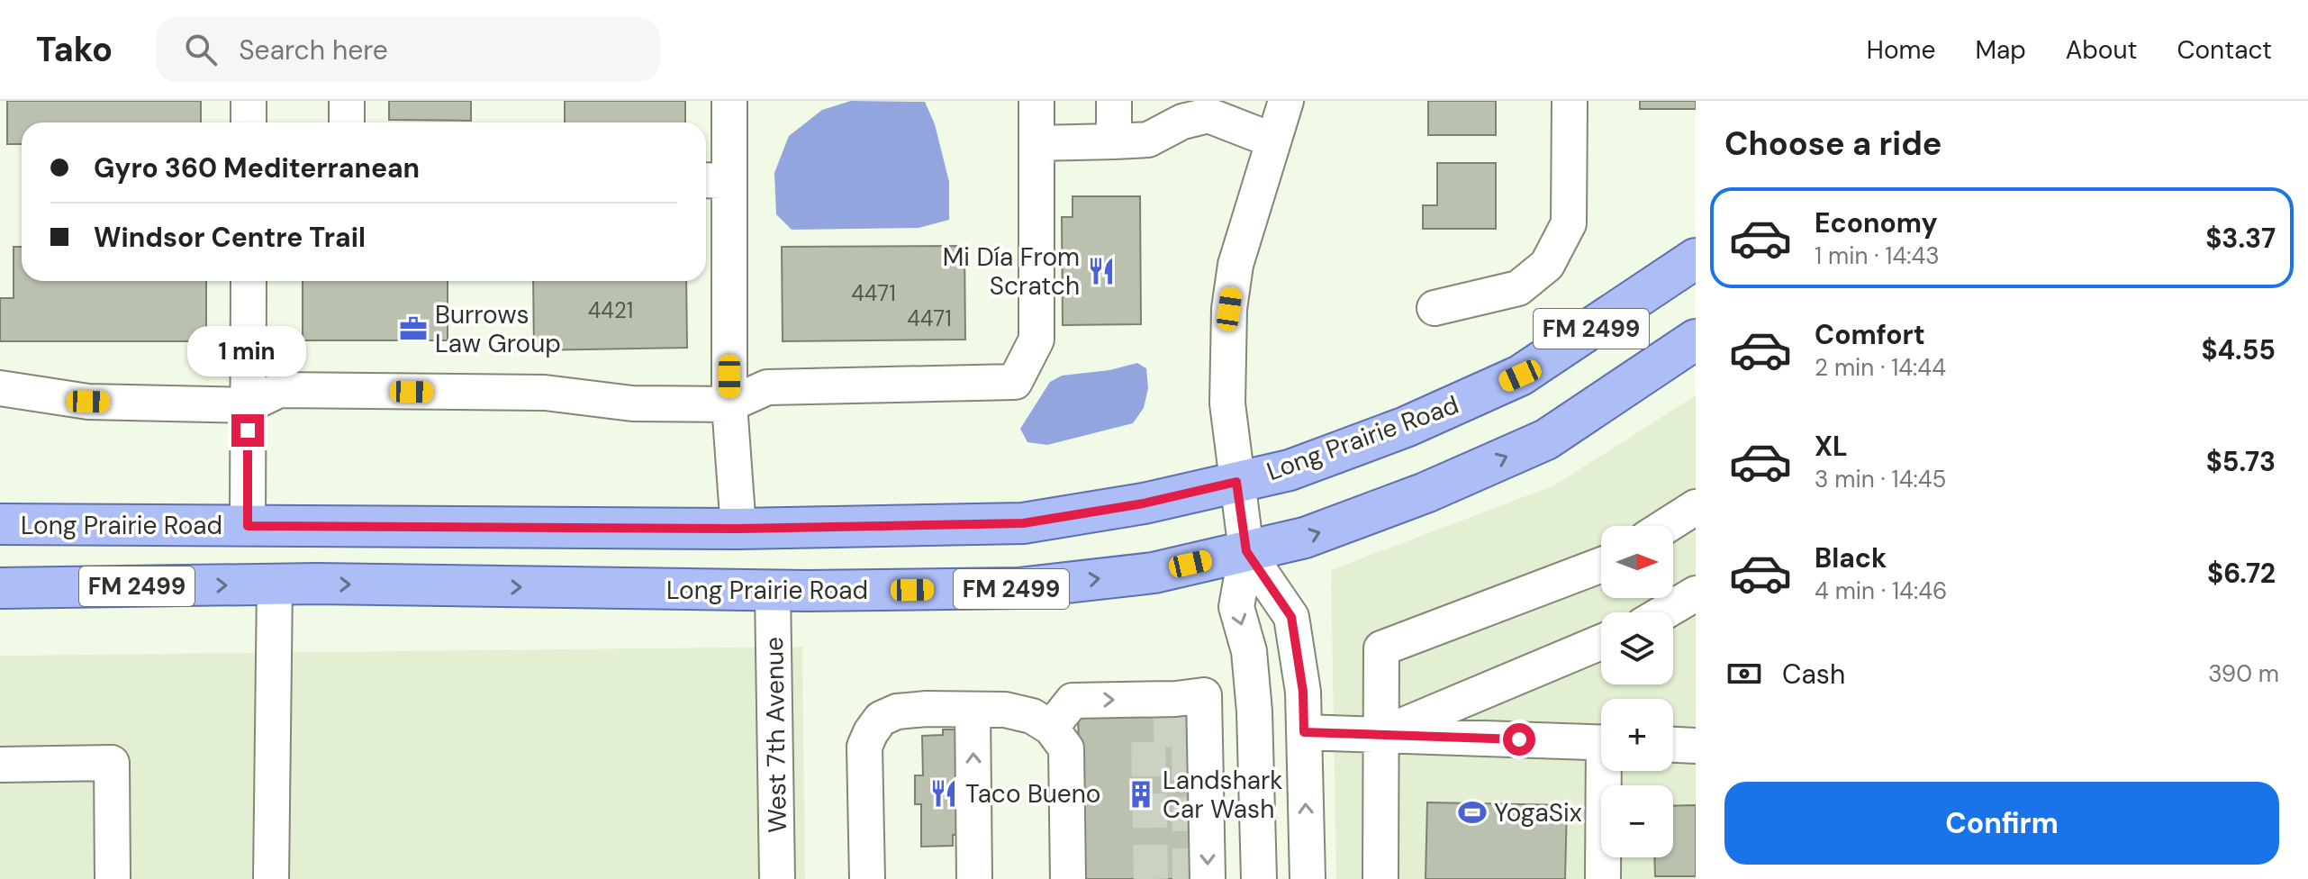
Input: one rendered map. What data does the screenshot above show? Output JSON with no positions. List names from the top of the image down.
{
  "streets": {
    "main road": ["FM 2499", "Long Prairie Road"],
    "street": ["West 7th Avenue"]
  },
  "crossings": [
    ["Long Prairie Road", "West 7th Avenue"]
  ],
  "places": {
    "restaurant": ["Mi Día From Scratch", "Taco Bueno"],
    "office": ["Burrows Law Group"],
    "building": ["Landshark Car Wash"],
    "sports": ["YogaSix"]
  },
  "house_numbers": ["4471", "4421", "4471"],
  "north": "right",
  "page": {
    "header": "Tako",
    "search": "Search here",
    "nav": [
      "Home",
      "Map",
      "About",
      "Contact"
    ],
    "heading": "Choose a ride",
    "banner": ["Gyro 360 Mediterranean", "Windsor Centre Trail"],
    "list": [
      {
        "name": "Economy",
        "note": "1 min · 14:43",
        "value": "$3.37"
      },
      {
        "name": "Comfort",
        "note": "2 min · 14:44",
        "value": "$4.55"
      },
      {
        "name": "XL",
        "note": "3 min · 14:45",
        "value": "$5.73"
      },
      {
        "name": "Black",
        "note": "4 min · 14:46",
        "value": "$6.72"
      }
    ],
    "bubble": "1 min",
    "map_buttons": ["+", "−"],
    "pay": ["Cash", "390 m"],
    "buttons": "Confirm"
  }
}
